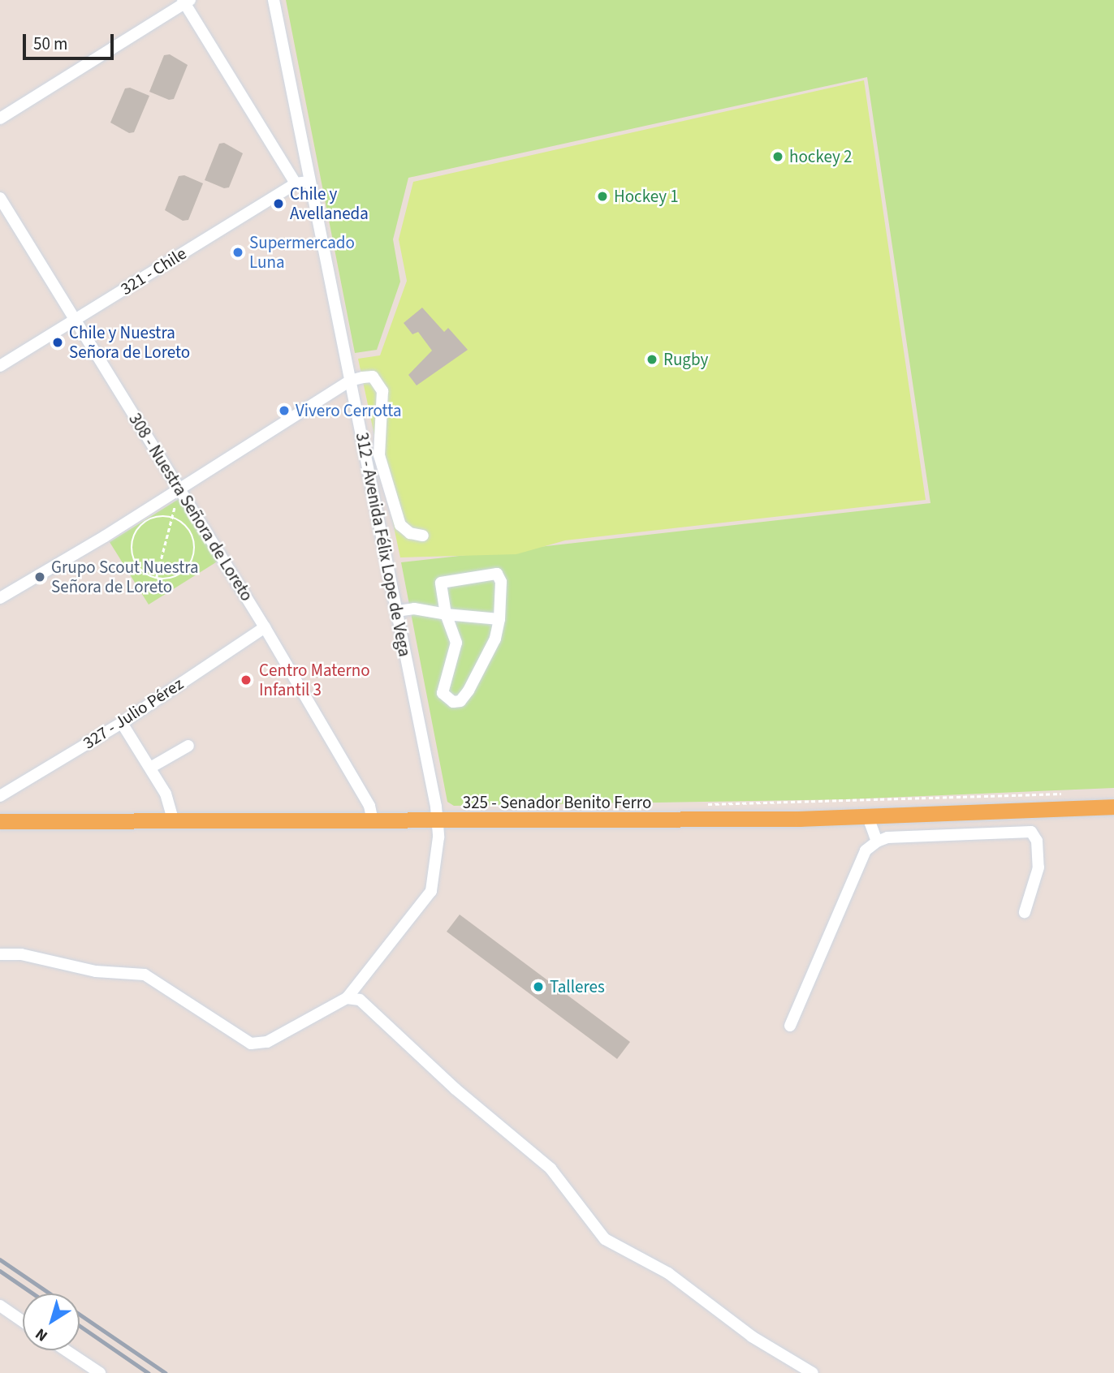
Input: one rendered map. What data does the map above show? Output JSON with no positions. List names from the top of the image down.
{
  "streets": {
    "main road": ["325 - Senador Benito Ferro"],
    "street": [
      "321 - Chile",
      "308 - Nuestra Señora de Loreto",
      "312 - Avenida Félix Lope de Vega",
      "327 - Julio Pérez"
    ]
  },
  "crossings": [
    ["321 - Chile", "308 - Nuestra Señora de Loreto"],
    ["321 - Chile", "312 - Avenida Félix Lope de Vega"],
    ["308 - Nuestra Señora de Loreto", "327 - Julio Pérez"],
    ["308 - Nuestra Señora de Loreto", "325 - Senador Benito Ferro"],
    ["312 - Avenida Félix Lope de Vega", "325 - Senador Benito Ferro"]
  ],
  "places": [
    "hockey 2",
    "Hockey 1",
    "Chile y Avellaneda",
    "Supermercado Luna",
    "Chile y Nuestra Señora de Loreto",
    "Rugby",
    "Vivero Cerrotta",
    "Grupo Scout Nuestra Señora de Loreto",
    "Centro Materno Infantil 3",
    "Talleres"
  ],
  "scale_bar": "50 m",
  "north": "bottom left"
}
